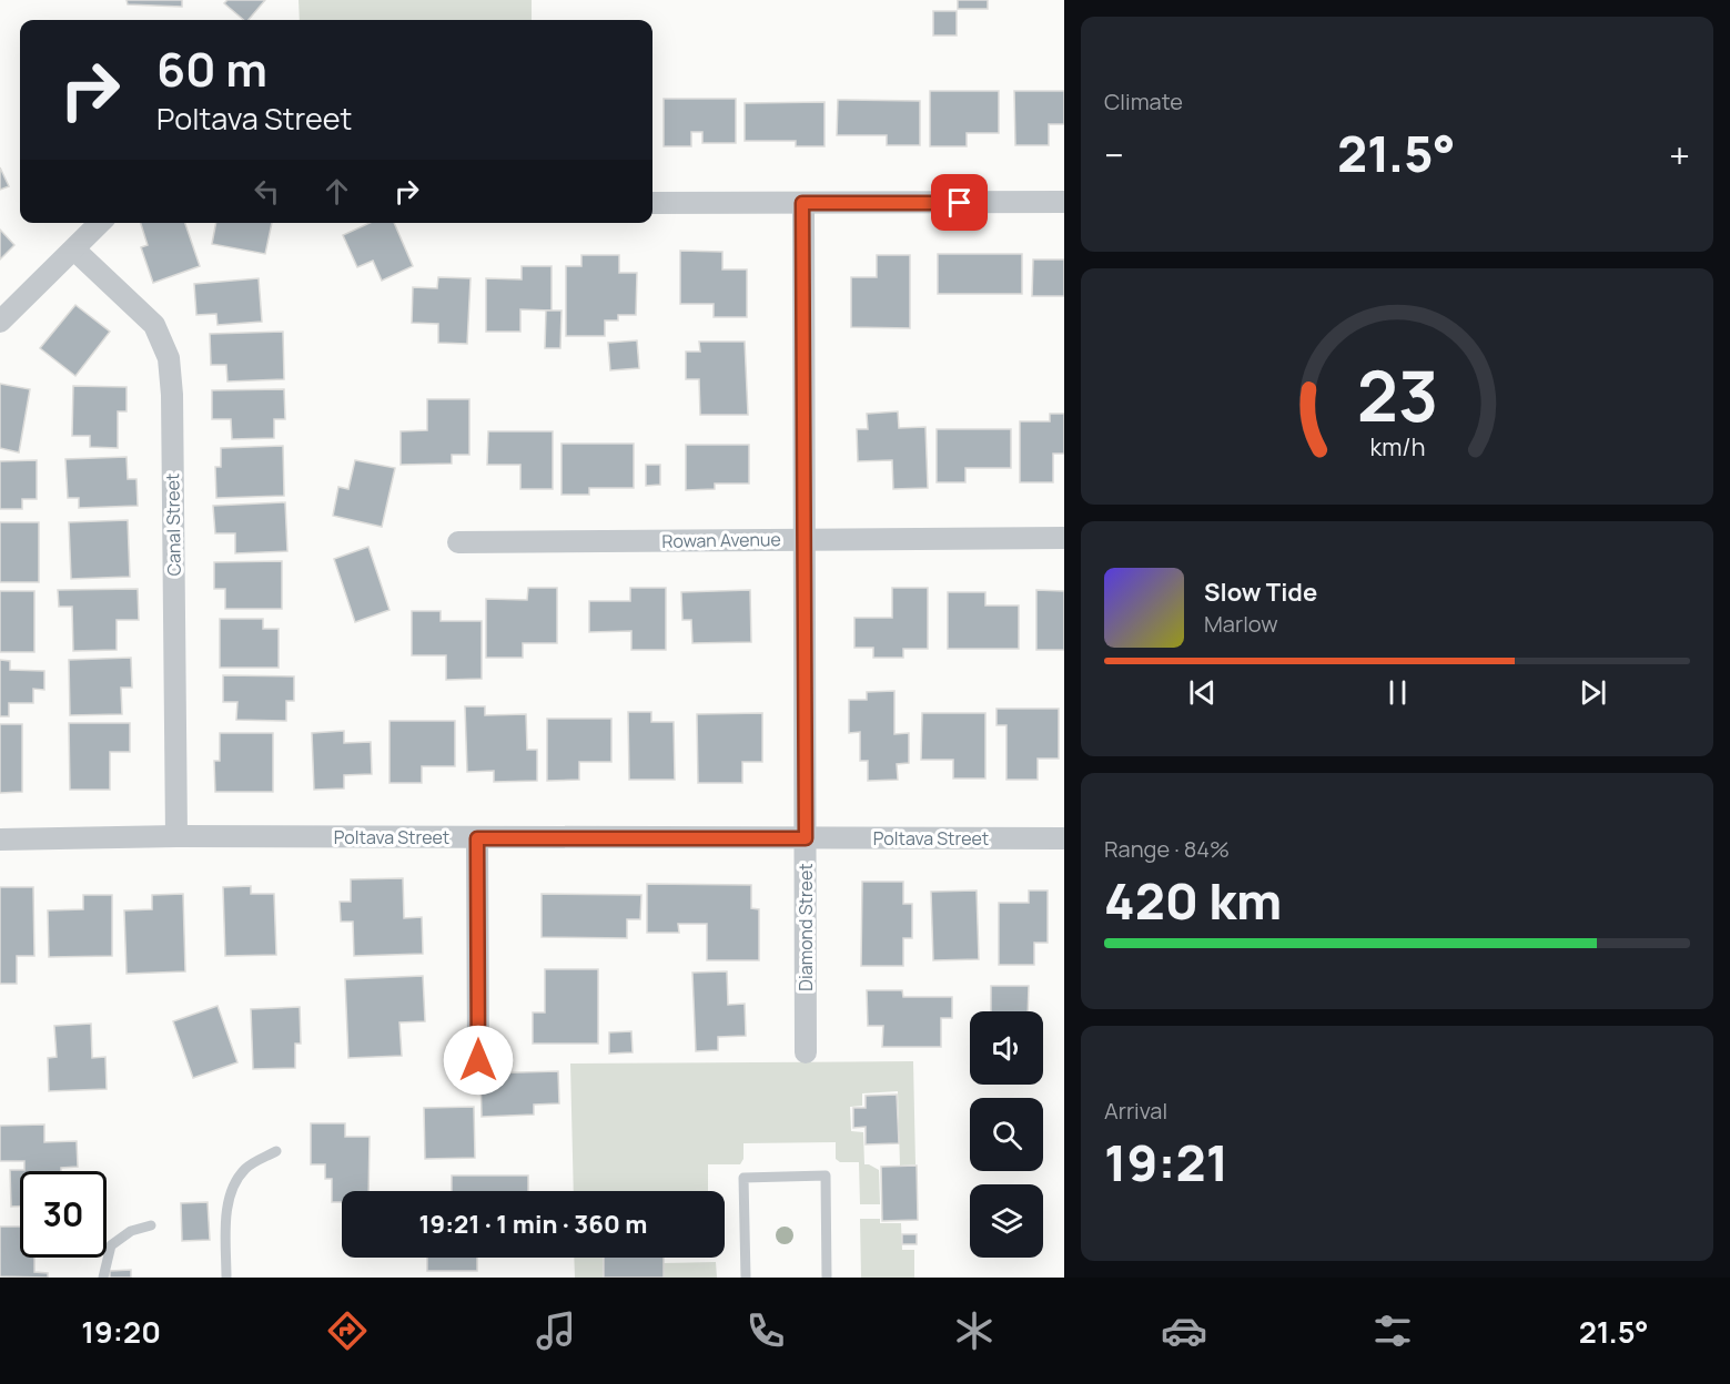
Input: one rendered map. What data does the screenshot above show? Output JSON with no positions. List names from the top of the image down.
{
  "streets": {
    "street": [
      "Canal Street",
      "Rowan Avenue",
      "Poltava Street",
      "Diamond Street"
    ]
  },
  "crossings": [
    ["Canal Street", "Poltava Street"],
    ["Rowan Avenue", "Diamond Street"],
    ["Poltava Street", "Diamond Street"]
  ],
  "page": {
    "tile": [
      "Climate",
      ["Range · 84%", "420 km"],
      ["Arrival", "19:21"]
    ],
    "turn": ["60 m", "Poltava Street"],
    "heat": ["−", "21.5°", "+"],
    "song": ["Slow Tide", "Marlow"],
    "limit": "30",
    "trip": "19:21 · 1 min · 360 m",
    "tabs": ["19:20", "21.5°"],
    "gauge": ["23", "km/h"]
  }
}
